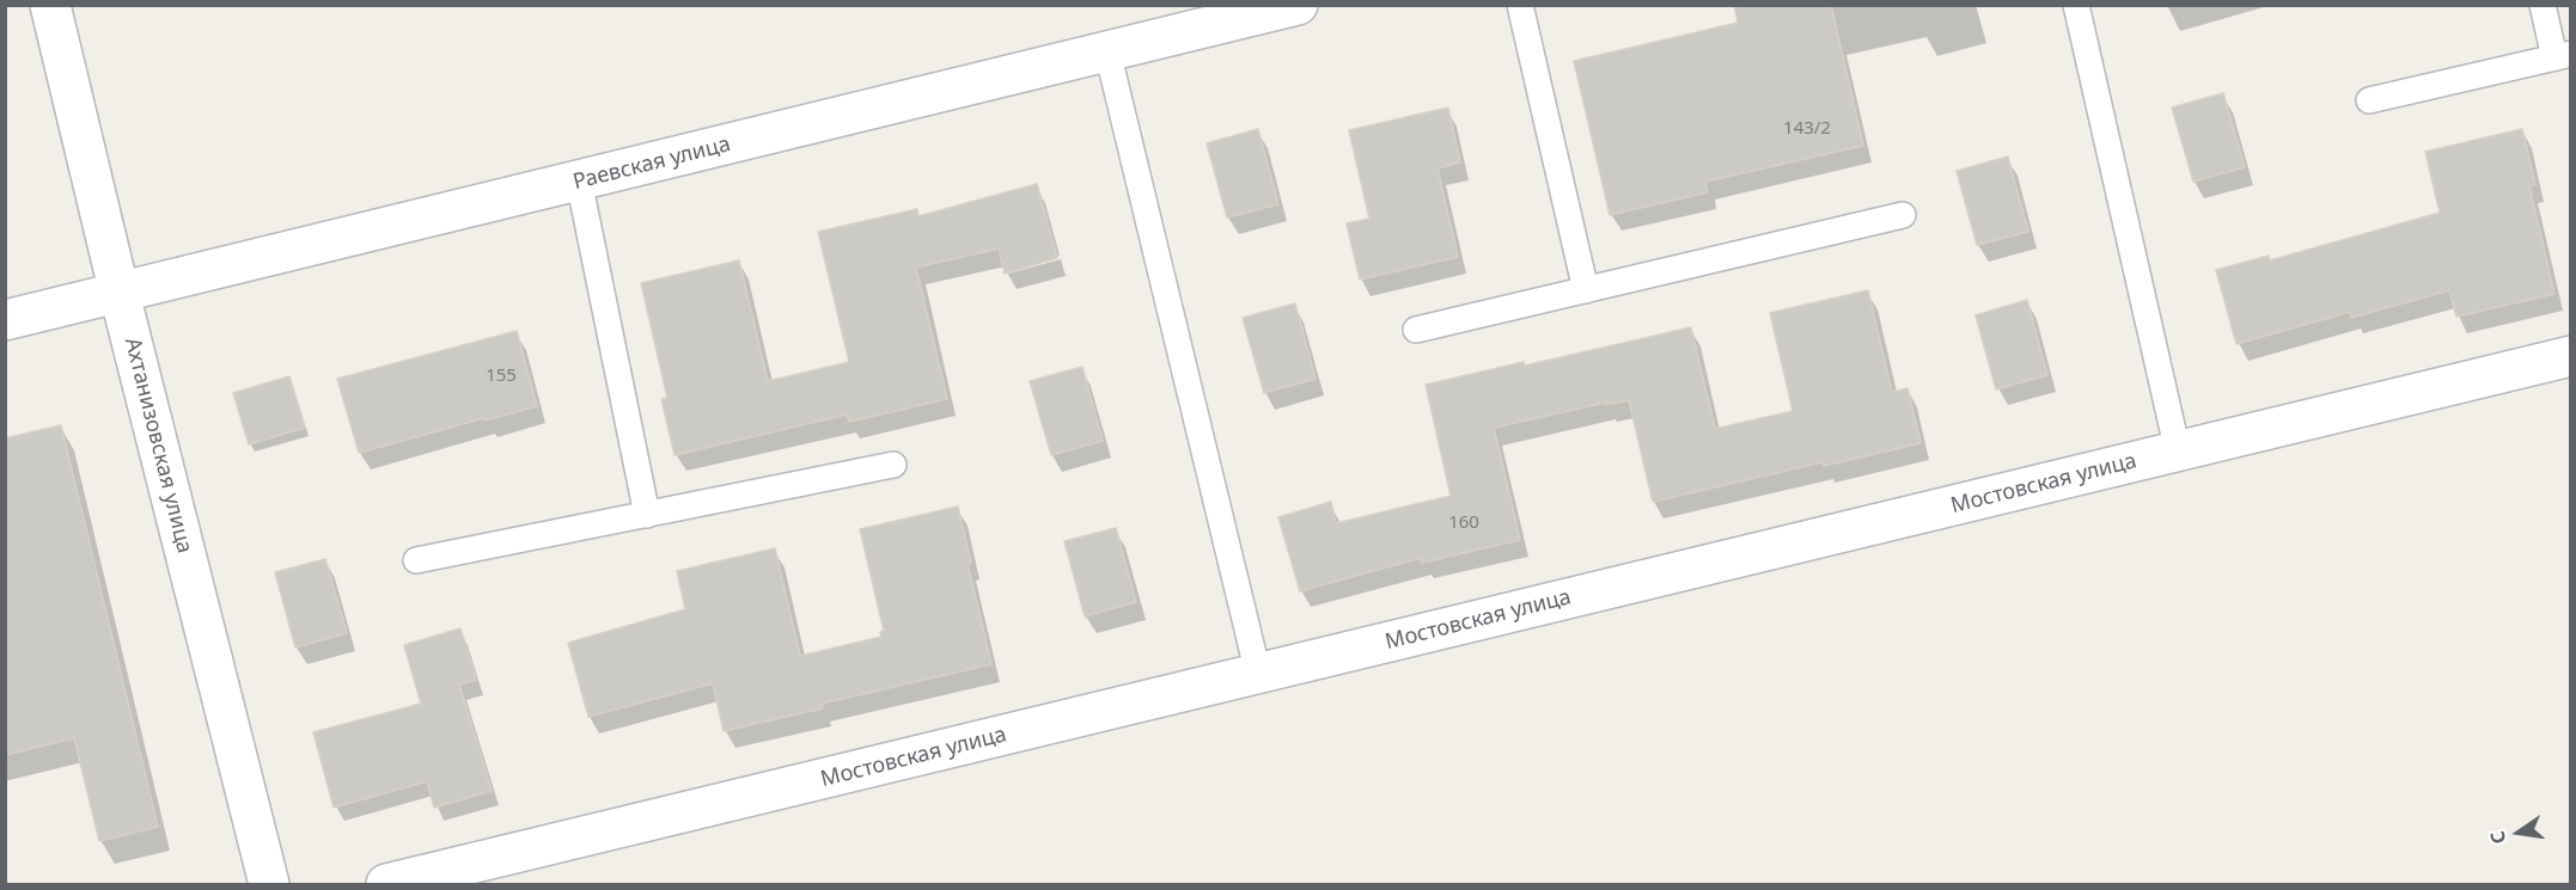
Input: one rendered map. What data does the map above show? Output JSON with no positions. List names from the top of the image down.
{
  "streets": {
    "street": ["Раевская улица", "Ахтанизовская улица", "Мостовская улица"]
  },
  "crossings": [
    ["Раевская улица", "Ахтанизовская улица"]
  ],
  "house_numbers": ["143/2", "155", "160"],
  "north": "left"
}
